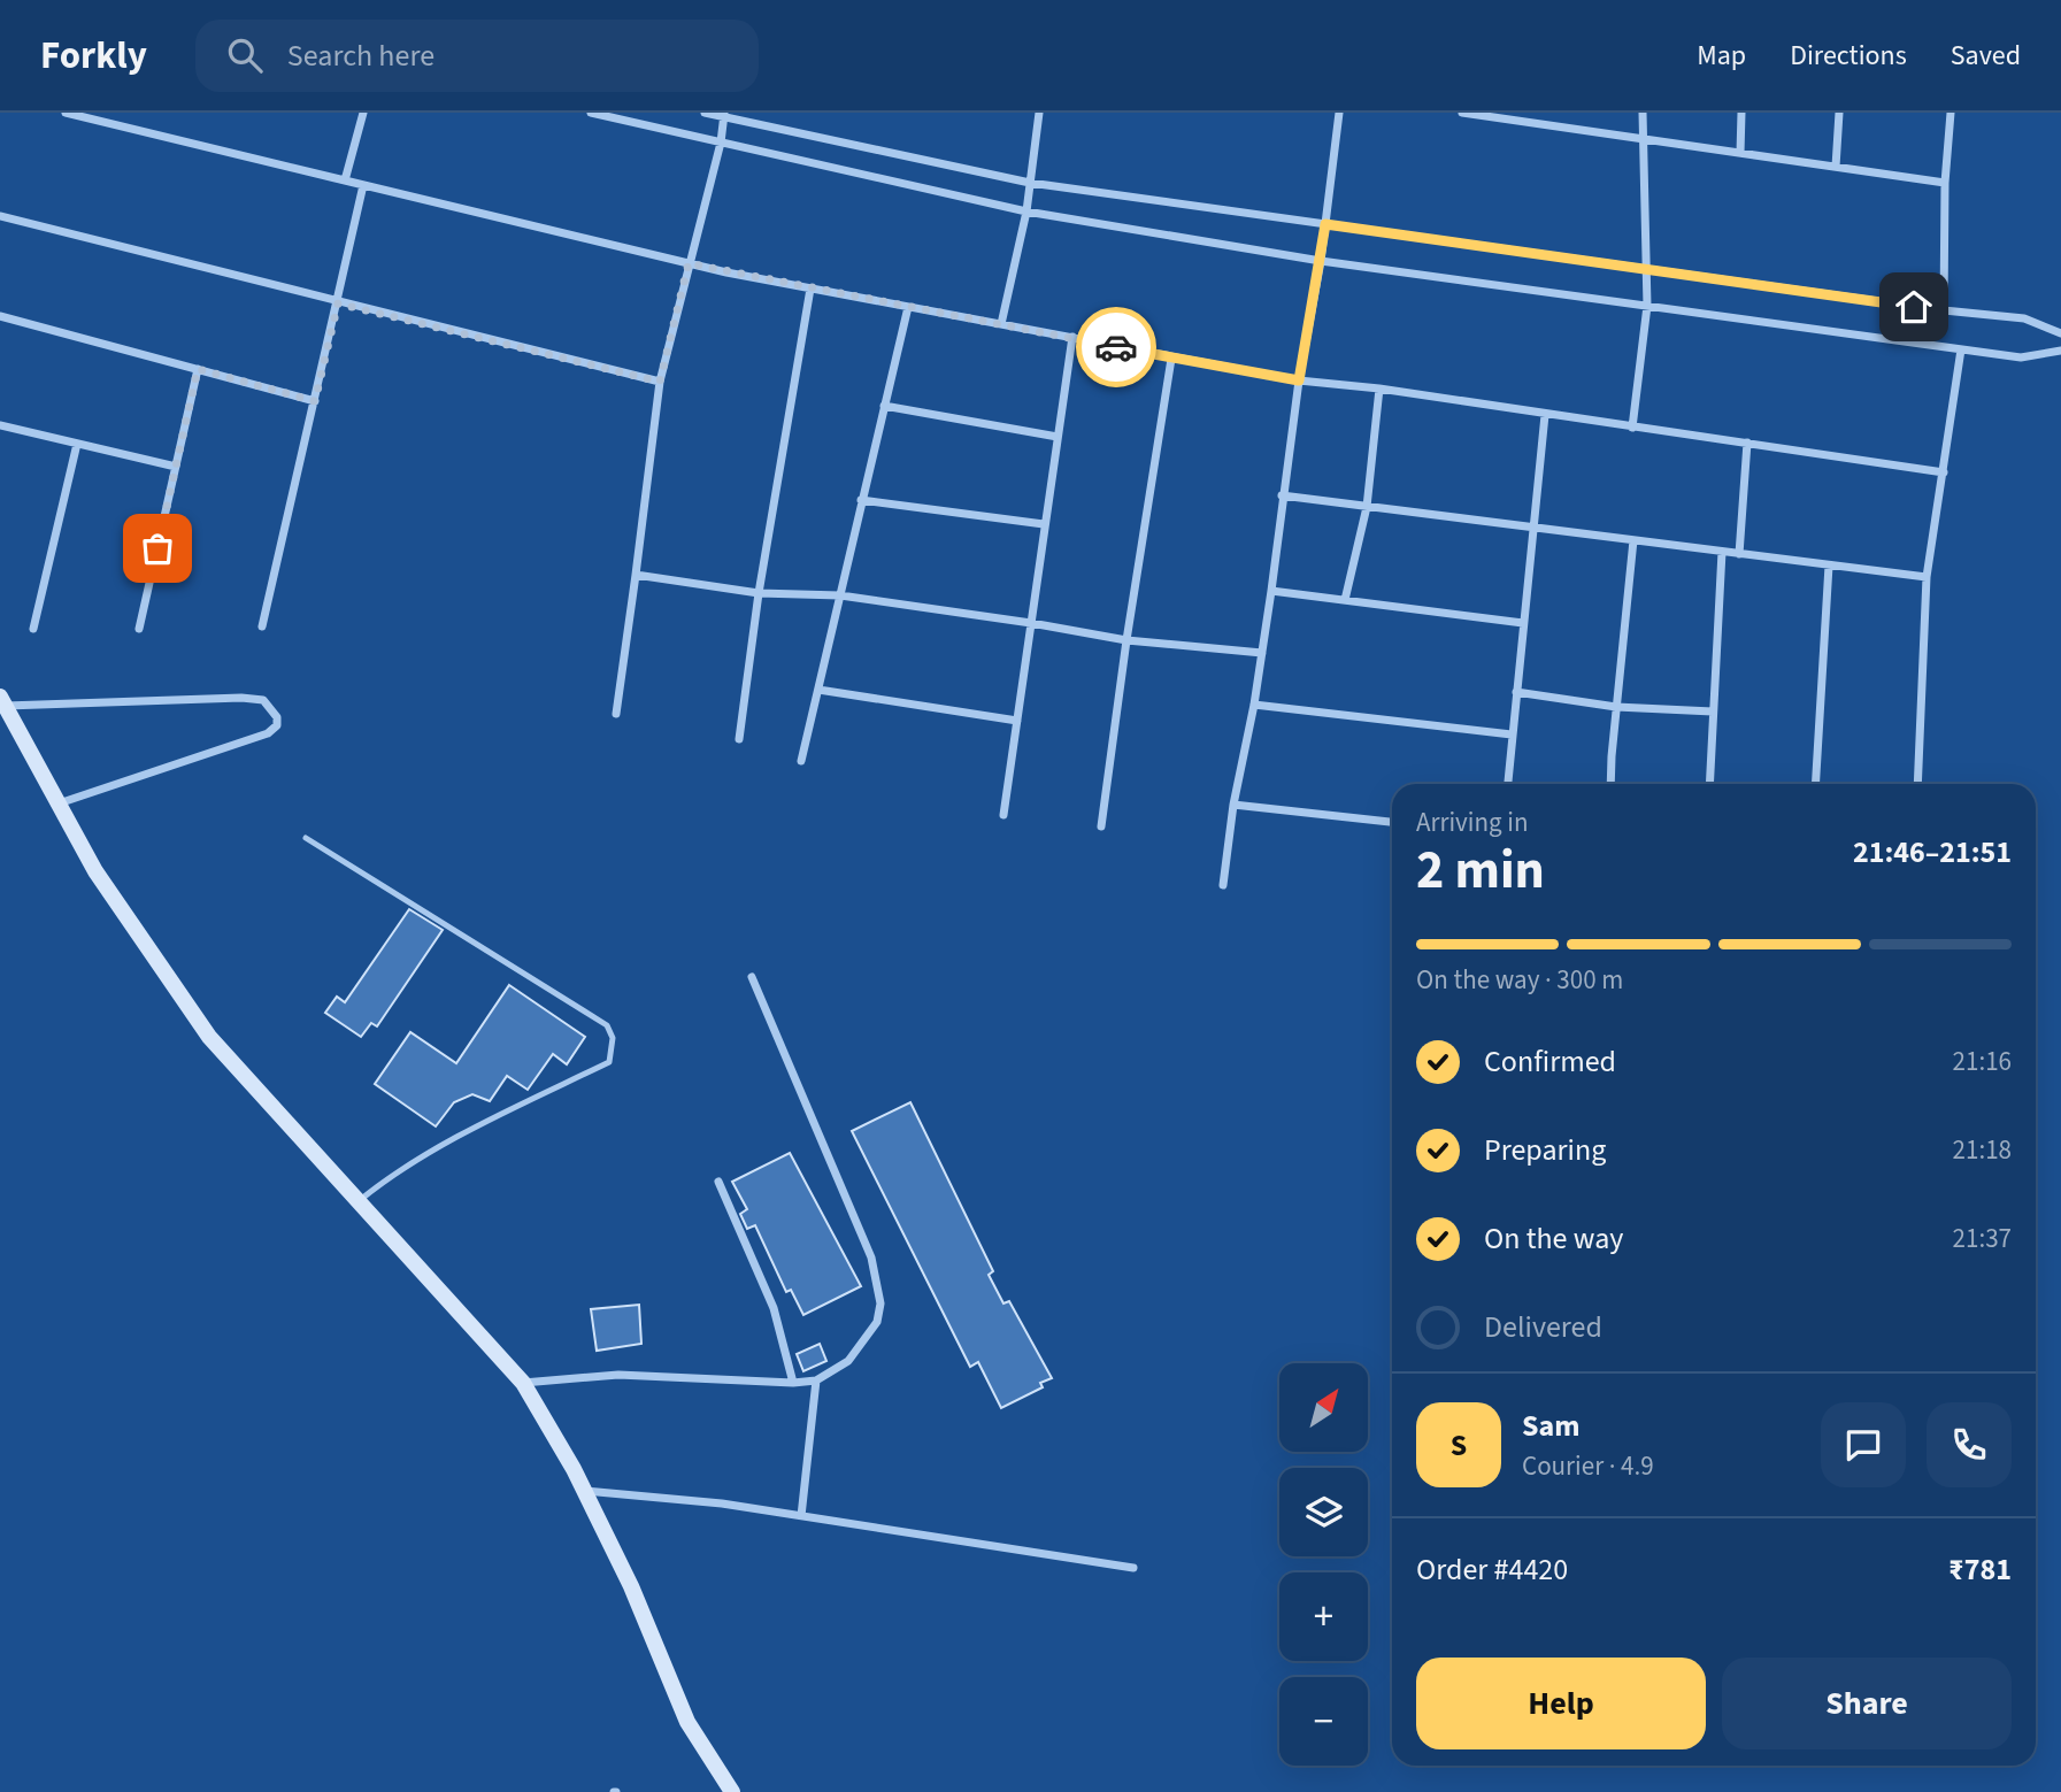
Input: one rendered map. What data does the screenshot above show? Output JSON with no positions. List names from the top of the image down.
{
  "north": "top right",
  "page": {
    "header": "Forkly",
    "search": "Search here",
    "nav": ["Map", "Directions", "Saved"],
    "heading": ["2 min", "Arriving in", "21:46–21:51"],
    "panel": [
      "Sam",
      "Courier · 4.9",
      "Order #4420",
      "₹781"
    ],
    "bar": "On the way · 300 m",
    "list": [
      ["Confirmed", "21:16"],
      ["Preparing", "21:18"],
      ["On the way", "21:37"],
      "Delivered"
    ],
    "map_buttons": ["+", "−"],
    "round": "S",
    "buttons": ["Help", "Share"]
  }
}
